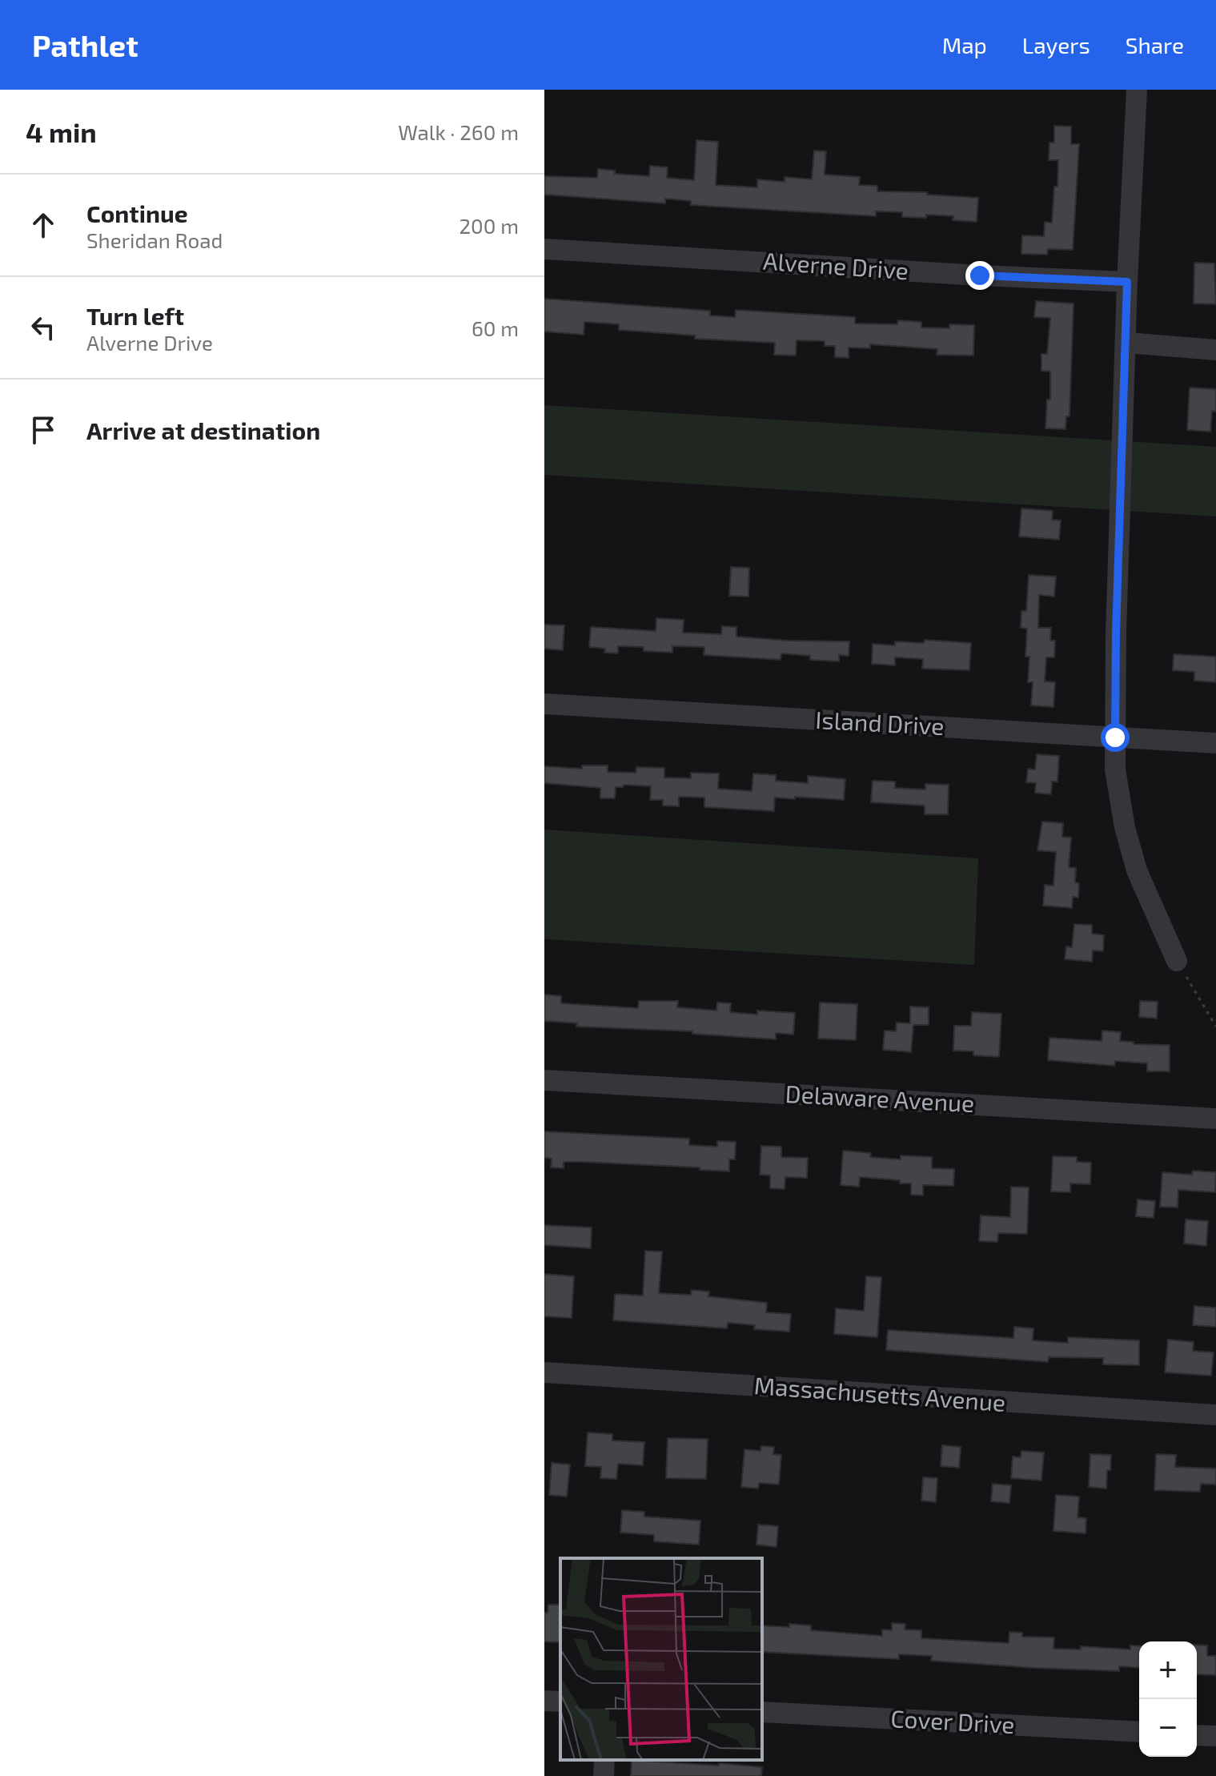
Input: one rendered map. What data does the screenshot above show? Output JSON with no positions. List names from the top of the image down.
{
  "streets": {
    "street": [
      "Alverne Drive",
      "Island Drive",
      "Delaware Avenue",
      "Massachusetts Avenue",
      "Cover Drive"
    ]
  },
  "page": {
    "header": "Pathlet",
    "nav": ["Map", "Layers", "Share"],
    "heading": ["4 min", "Walk · 260 m"],
    "list": [
      ["Continue", "Sheridan Road", "200 m"],
      ["Turn left", "Alverne Drive", "60 m"],
      "Arrive at destination"
    ],
    "map_buttons": ["+", "−"]
  }
}
